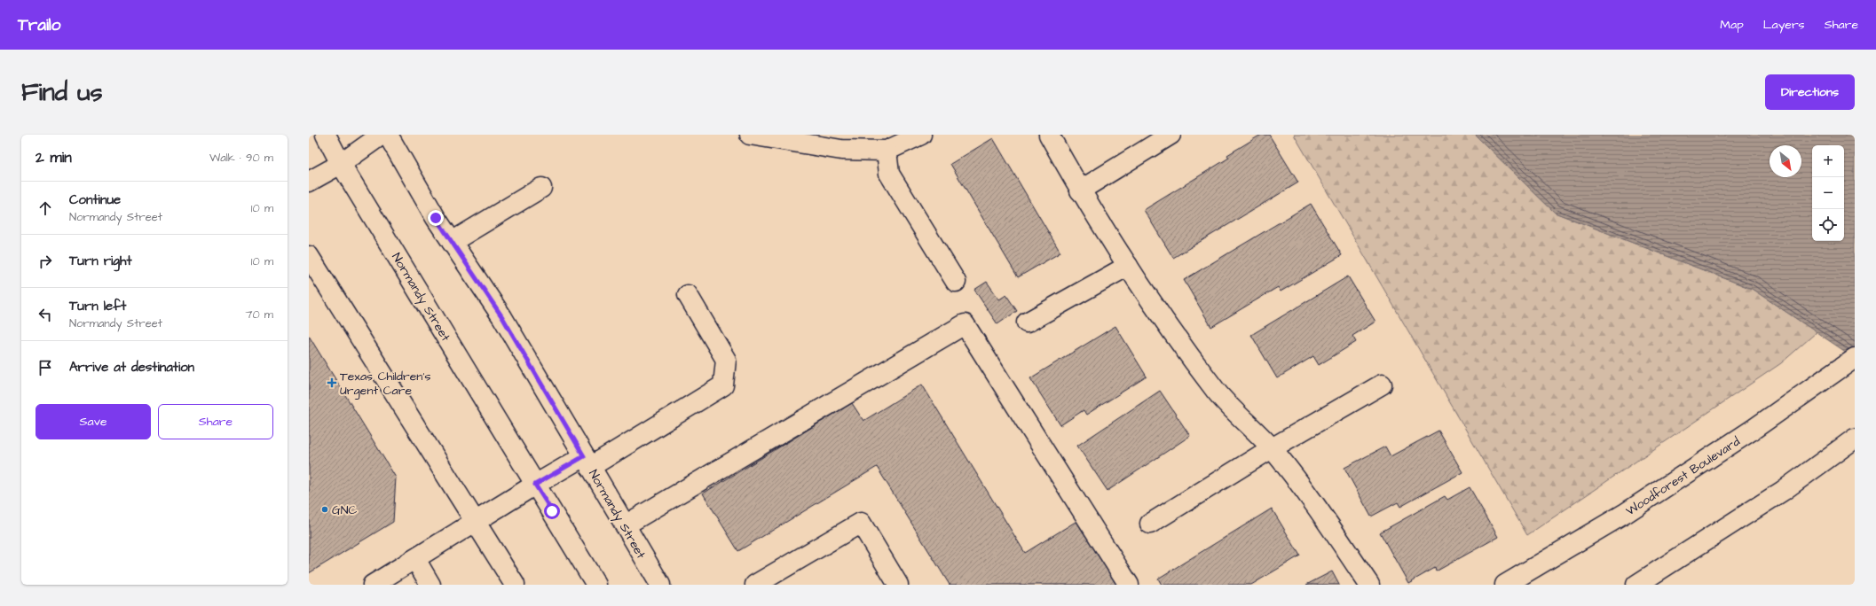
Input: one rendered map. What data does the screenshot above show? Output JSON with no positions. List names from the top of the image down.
{
  "streets": {
    "main road": ["Normandy Street", "Woodforest Boulevard"]
  },
  "places": {
    "health": ["Texas Children's Urgent Care"],
    "other": ["GNC"]
  },
  "north": "bottom right",
  "page": {
    "header": "Trailo",
    "nav": ["Map", "Layers", "Share"],
    "buttons": [
      "Directions",
      ["Save", "Share"]
    ],
    "title": "Find us",
    "heading": ["2 min", "Walk · 90 m"],
    "map_buttons": ["+", "−"],
    "list": [
      ["Continue", "Normandy Street", "10 m"],
      ["Turn right", "10 m"],
      ["Turn left", "Normandy Street", "70 m"],
      "Arrive at destination"
    ]
  }
}
